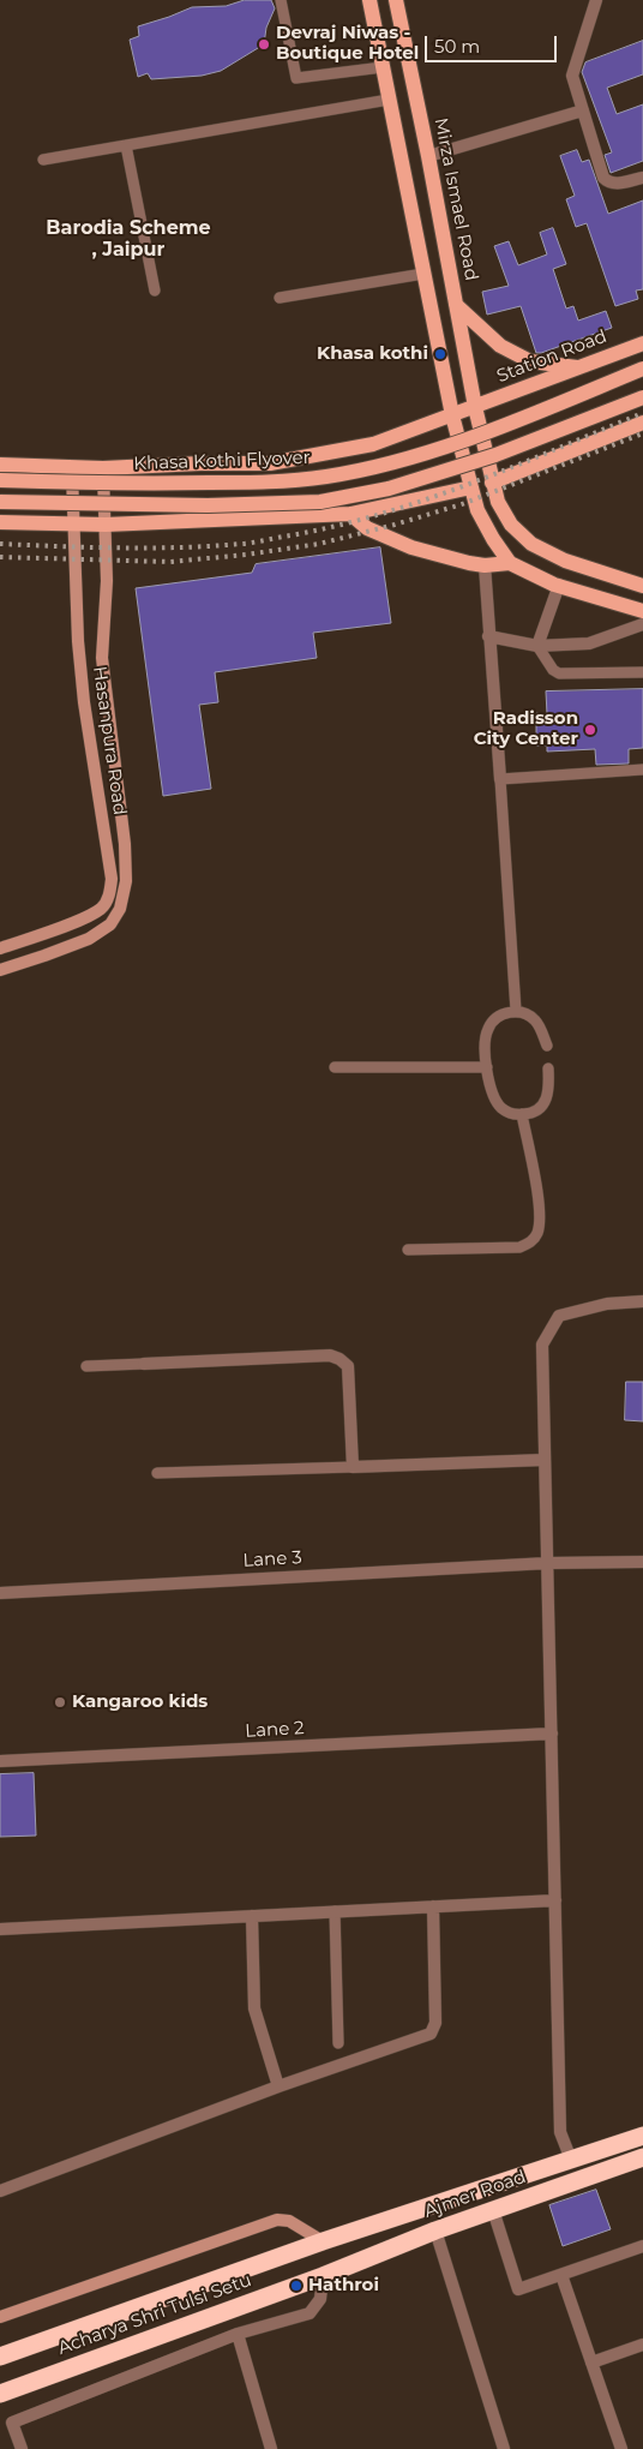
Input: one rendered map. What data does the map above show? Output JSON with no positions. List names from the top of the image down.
{
  "streets": {
    "highway": ["Ajmer Road", "Acharya Shri Tulsi Setu"],
    "main road": ["Mirza Ismael Road", "Station Road", "Khasa Kothi Flyover"],
    "street": ["Hasanpura Road", "Lane 3", "Lane 2"]
  },
  "crossings": [
    ["Mirza Ismael Road", "Station Road"],
    ["Ajmer Road", "Acharya Shri Tulsi Setu"]
  ],
  "districts": ["Barodia Scheme , Jaipur"],
  "places": [
    "Devraj Niwas - Boutique Hotel",
    "Khasa kothi",
    "Radisson City Center",
    "Kangaroo kids",
    "Hathroi"
  ],
  "scale_bar": "50 m"
}
